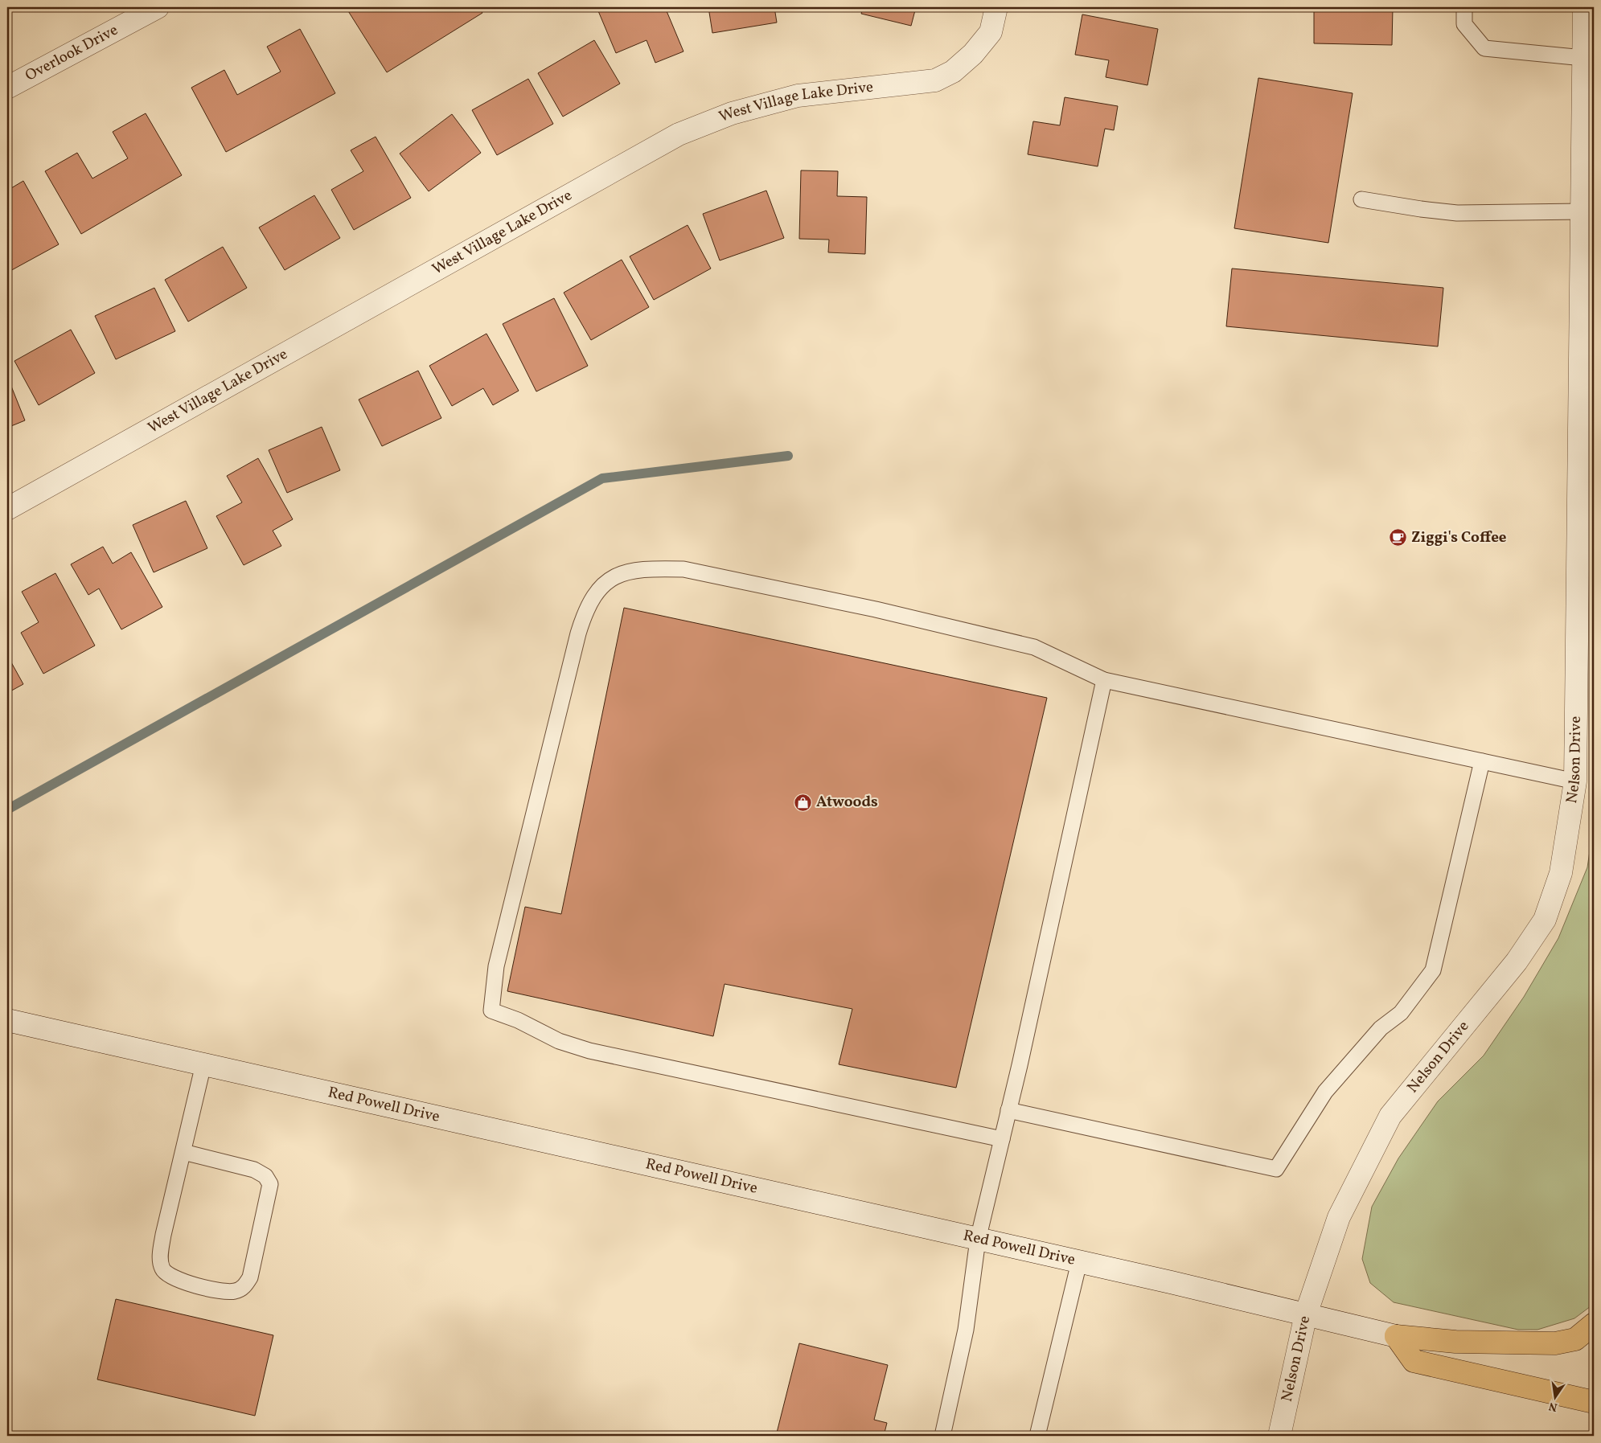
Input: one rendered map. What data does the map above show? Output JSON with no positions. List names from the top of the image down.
{
  "streets": {
    "street": [
      "Overlook Drive",
      "West Village Lake Drive",
      "Nelson Drive",
      "Red Powell Drive"
    ]
  },
  "crossings": [
    ["Nelson Drive", "Red Powell Drive"]
  ],
  "places": {
    "cafe": ["Ziggi's Coffee"],
    "shop": ["Atwoods"]
  },
  "north": "bottom"
}
